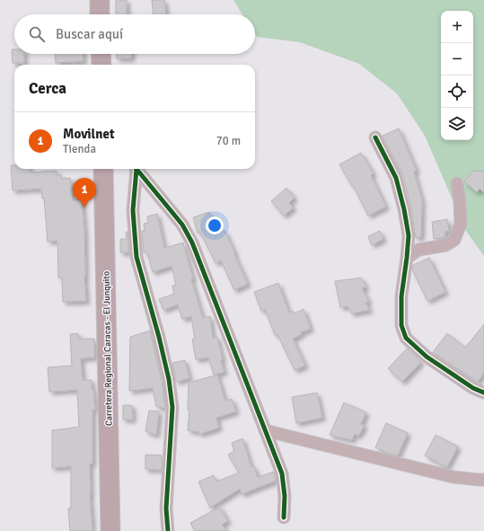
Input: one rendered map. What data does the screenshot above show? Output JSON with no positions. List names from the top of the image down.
{
  "streets": {
    "main road": ["Carretera Regional Caracas - El Junquito"]
  },
  "page": {
    "map_buttons": ["+", "−"],
    "search": "Buscar aquí",
    "heading": "Cerca",
    "list": [
      {
        "mark": "1",
        "name": "Movilnet",
        "note": "Tienda",
        "value": "70 m"
      }
    ],
    "pins": "1"
  }
}
